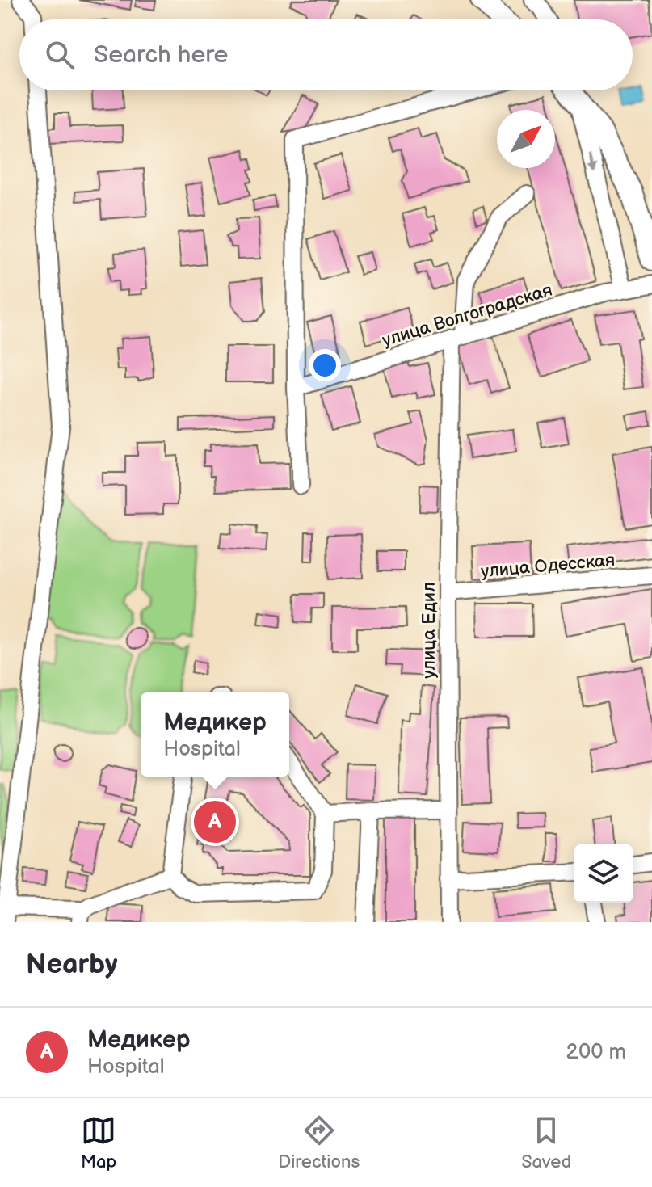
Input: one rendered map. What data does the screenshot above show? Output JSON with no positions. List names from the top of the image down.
{
  "streets": {
    "street": ["улица Волгоградская", "улица Одесская", "улица Едил"]
  },
  "crossings": [
    ["улица Волгоградская", "улица Едил"],
    ["улица Одесская", "улица Едил"]
  ],
  "north": "top right",
  "page": {
    "search": "Search here",
    "popup": ["Медикер", "Hospital"],
    "pins": "A",
    "heading": "Nearby",
    "list": [
      {
        "mark": "A",
        "name": "Медикер",
        "note": "Hospital",
        "value": "200 m"
      }
    ],
    "nav": ["Map", "Directions", "Saved"]
  }
}
